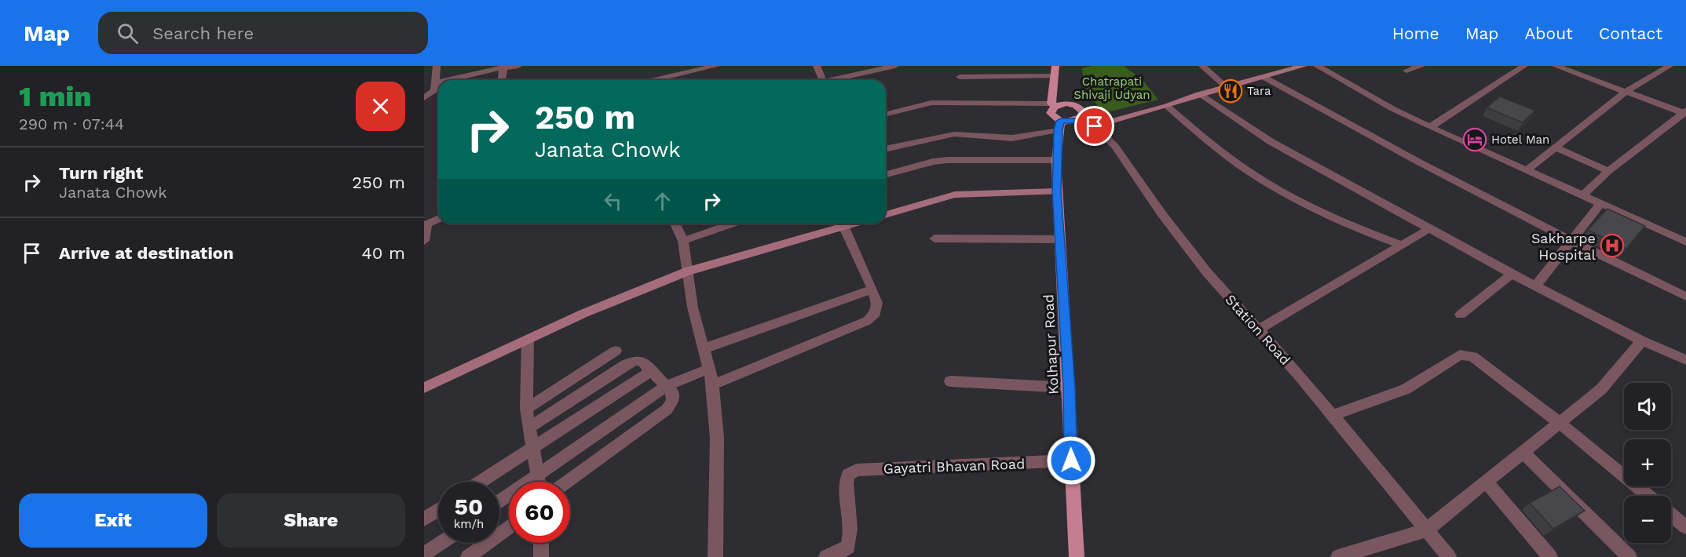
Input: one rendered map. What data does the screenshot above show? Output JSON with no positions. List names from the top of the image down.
{
  "streets": {
    "main road": ["Kolhapur Road"],
    "street": ["Station Road", "Gayatri Bhavan Road"]
  },
  "crossings": [
    ["Kolhapur Road", "Gayatri Bhavan Road"]
  ],
  "parks": ["Chatrapati Shivaji Udyan"],
  "places": {
    "restaurant": ["Tara"],
    "hotel": ["Hotel Man"],
    "hospital": ["Sakharpe Hospital"]
  },
  "page": {
    "header": "Map",
    "search": "Search here",
    "nav": [
      "Home",
      "Map",
      "About",
      "Contact"
    ],
    "heading": ["1 min", "290 m · 07:44"],
    "turn": ["250 m", "Janata Chowk"],
    "list": [
      {
        "name": "Turn right",
        "note": "Janata Chowk",
        "value": "250 m"
      },
      {
        "name": "Arrive at destination",
        "value": "40 m"
      }
    ],
    "map_buttons": ["+", "−"],
    "speed": "50 km/h",
    "limit": "60",
    "buttons": ["Exit", "Share"]
  }
}
